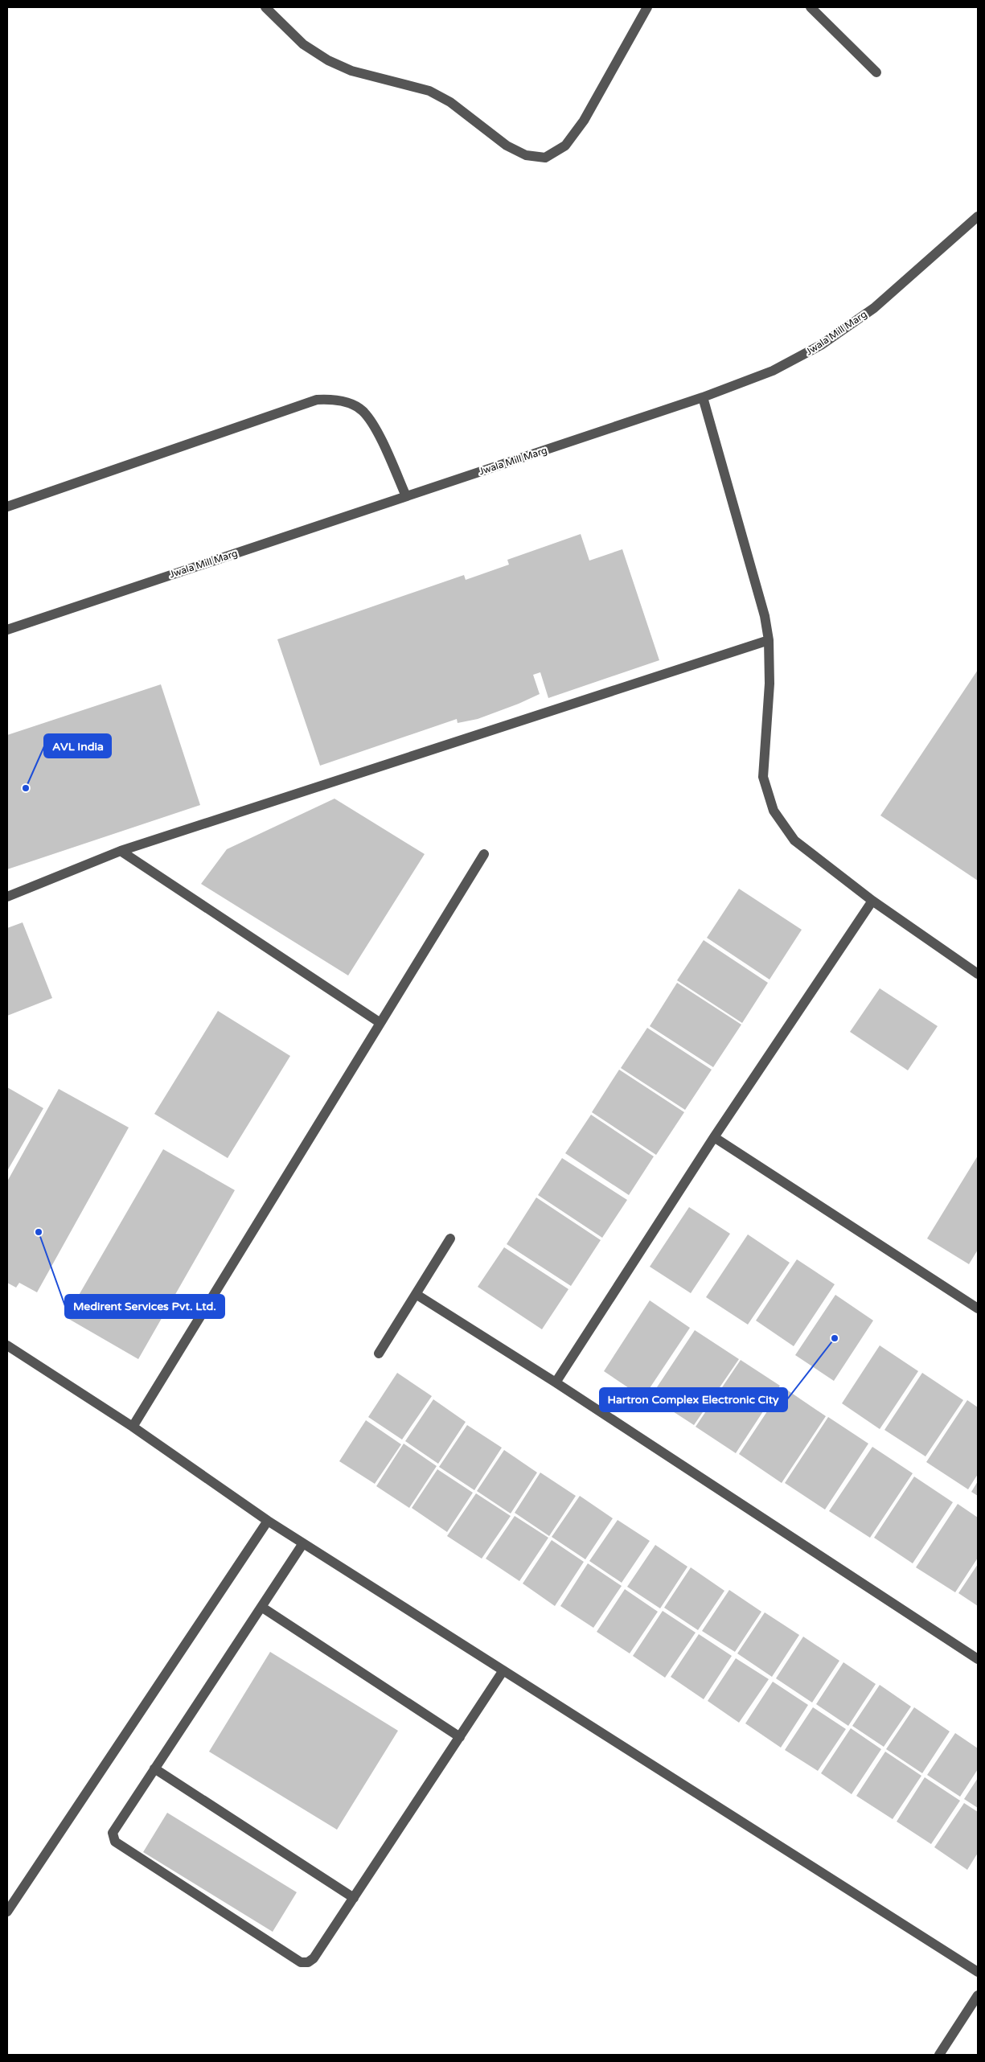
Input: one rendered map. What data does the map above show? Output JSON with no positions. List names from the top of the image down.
{
  "streets": {
    "street": ["Jwala Mill Marg"]
  },
  "places": ["AVL India", "Medirent Services Pvt. Ltd.", "Hartron Complex Electronic City"]
}
